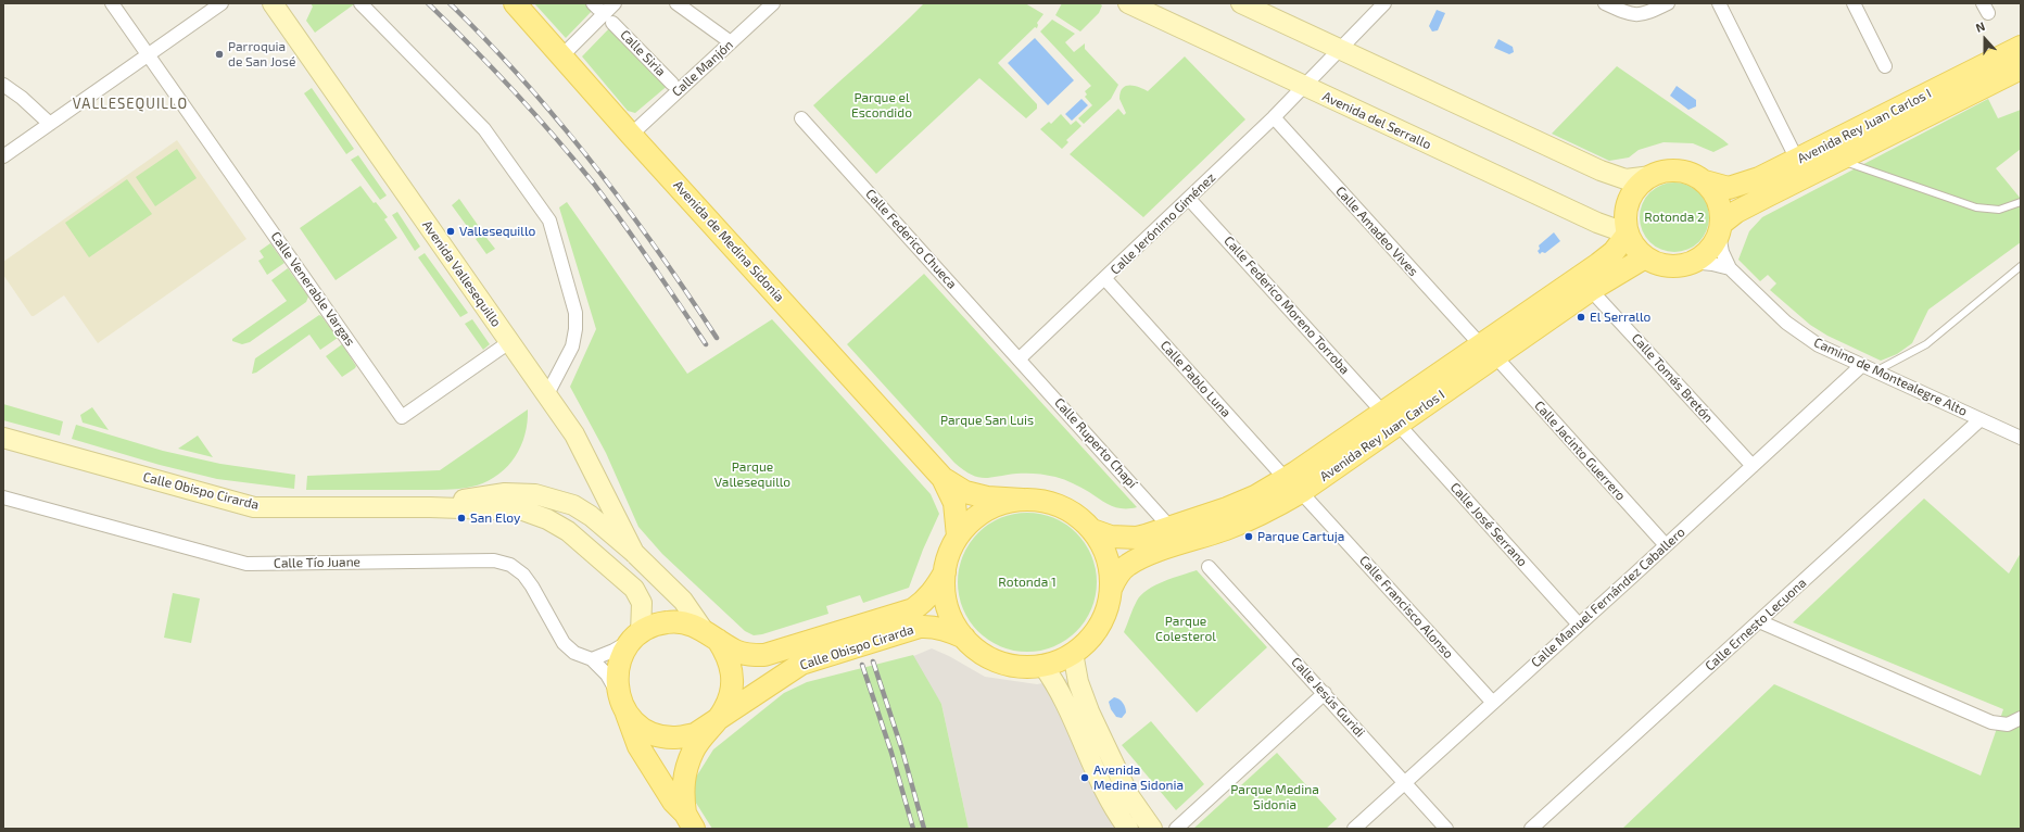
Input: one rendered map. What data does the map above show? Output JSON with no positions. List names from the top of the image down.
{
  "streets": {
    "main road": ["Avenida Rey Juan Carlos I", "Avenida de Medina Sidonia", "Calle Obispo Cirarda"],
    "street": [
      "Calle Siria",
      "Calle Manjón",
      "Avenida del Serrallo",
      "Calle Jerónimo Giménez",
      "Calle Amadeo Vives",
      "Calle Federico Chueca",
      "Avenida Vallesequillo",
      "Calle Venerable Vargas",
      "Calle Federico Moreno Torroba",
      "Camino de Montealegre Alto",
      "Calle Tomás Bretón",
      "Calle Pablo Luna",
      "Calle Ruperto Chapí",
      "Calle Jacinto Guerrero",
      "Calle José Serrano",
      "Calle Tío Juane",
      "Calle Manuel Fernández Caballero",
      "Calle Francisco Alonso",
      "Calle Ernesto Lecuona",
      "Calle Jesús Guridi"
    ]
  },
  "crossings": [
    ["Calle Manjón", "Avenida de Medina Sidonia"],
    ["Avenida del Serrallo", "Avenida Rey Juan Carlos I"],
    ["Avenida del Serrallo", "Calle Jerónimo Giménez"],
    ["Avenida del Serrallo", "Camino de Montealegre Alto"],
    ["Avenida Rey Juan Carlos I", "Calle Amadeo Vives"],
    ["Avenida Rey Juan Carlos I", "Avenida de Medina Sidonia"],
    ["Avenida Rey Juan Carlos I", "Calle Federico Moreno Torroba"],
    ["Avenida Rey Juan Carlos I", "Camino de Montealegre Alto"],
    ["Avenida Rey Juan Carlos I", "Calle Tomás Bretón"],
    ["Avenida Rey Juan Carlos I", "Calle Pablo Luna"],
    ["Avenida Rey Juan Carlos I", "Calle Ruperto Chapí"],
    ["Avenida Rey Juan Carlos I", "Calle Jacinto Guerrero"],
    ["Avenida Rey Juan Carlos I", "Calle José Serrano"],
    ["Avenida Rey Juan Carlos I", "Calle Francisco Alonso"],
    ["Calle Jerónimo Giménez", "Calle Amadeo Vives"],
    ["Calle Jerónimo Giménez", "Calle Federico Chueca"],
    ["Calle Jerónimo Giménez", "Calle Federico Moreno Torroba"],
    ["Calle Jerónimo Giménez", "Calle Pablo Luna"],
    ["Calle Jerónimo Giménez", "Calle Ruperto Chapí"],
    ["Calle Amadeo Vives", "Calle Jacinto Guerrero"],
    ["Calle Federico Chueca", "Calle Ruperto Chapí"],
    ["Avenida Vallesequillo", "Calle Venerable Vargas"],
    ["Avenida Vallesequillo", "Calle Obispo Cirarda"],
    ["Calle Federico Moreno Torroba", "Calle José Serrano"],
    ["Camino de Montealegre Alto", "Calle Manuel Fernández Caballero"],
    ["Camino de Montealegre Alto", "Calle Ernesto Lecuona"],
    ["Calle Tomás Bretón", "Calle Manuel Fernández Caballero"],
    ["Calle Pablo Luna", "Calle Francisco Alonso"],
    ["Calle Jacinto Guerrero", "Calle Manuel Fernández Caballero"],
    ["Calle Obispo Cirarda", "Calle Tío Juane"],
    ["Calle José Serrano", "Calle Manuel Fernández Caballero"],
    ["Calle Manuel Fernández Caballero", "Calle Francisco Alonso"],
    ["Calle Manuel Fernández Caballero", "Calle Jesús Guridi"]
  ],
  "districts": ["VALLESEQUILLO"],
  "parks": [
    "Parque el Escondido",
    "Rotonda 2",
    "Parque San Luis",
    "Parque Vallesequillo",
    "Rotonda 1",
    "Parque Colesterol",
    "Parque Medina Sidonia"
  ],
  "places": [
    "Parroquia de San José",
    "Vallesequillo",
    "El Serrallo",
    "San Eloy",
    "Parque Cartuja",
    "Avenida Medina Sidonia"
  ],
  "north": "top"
}
